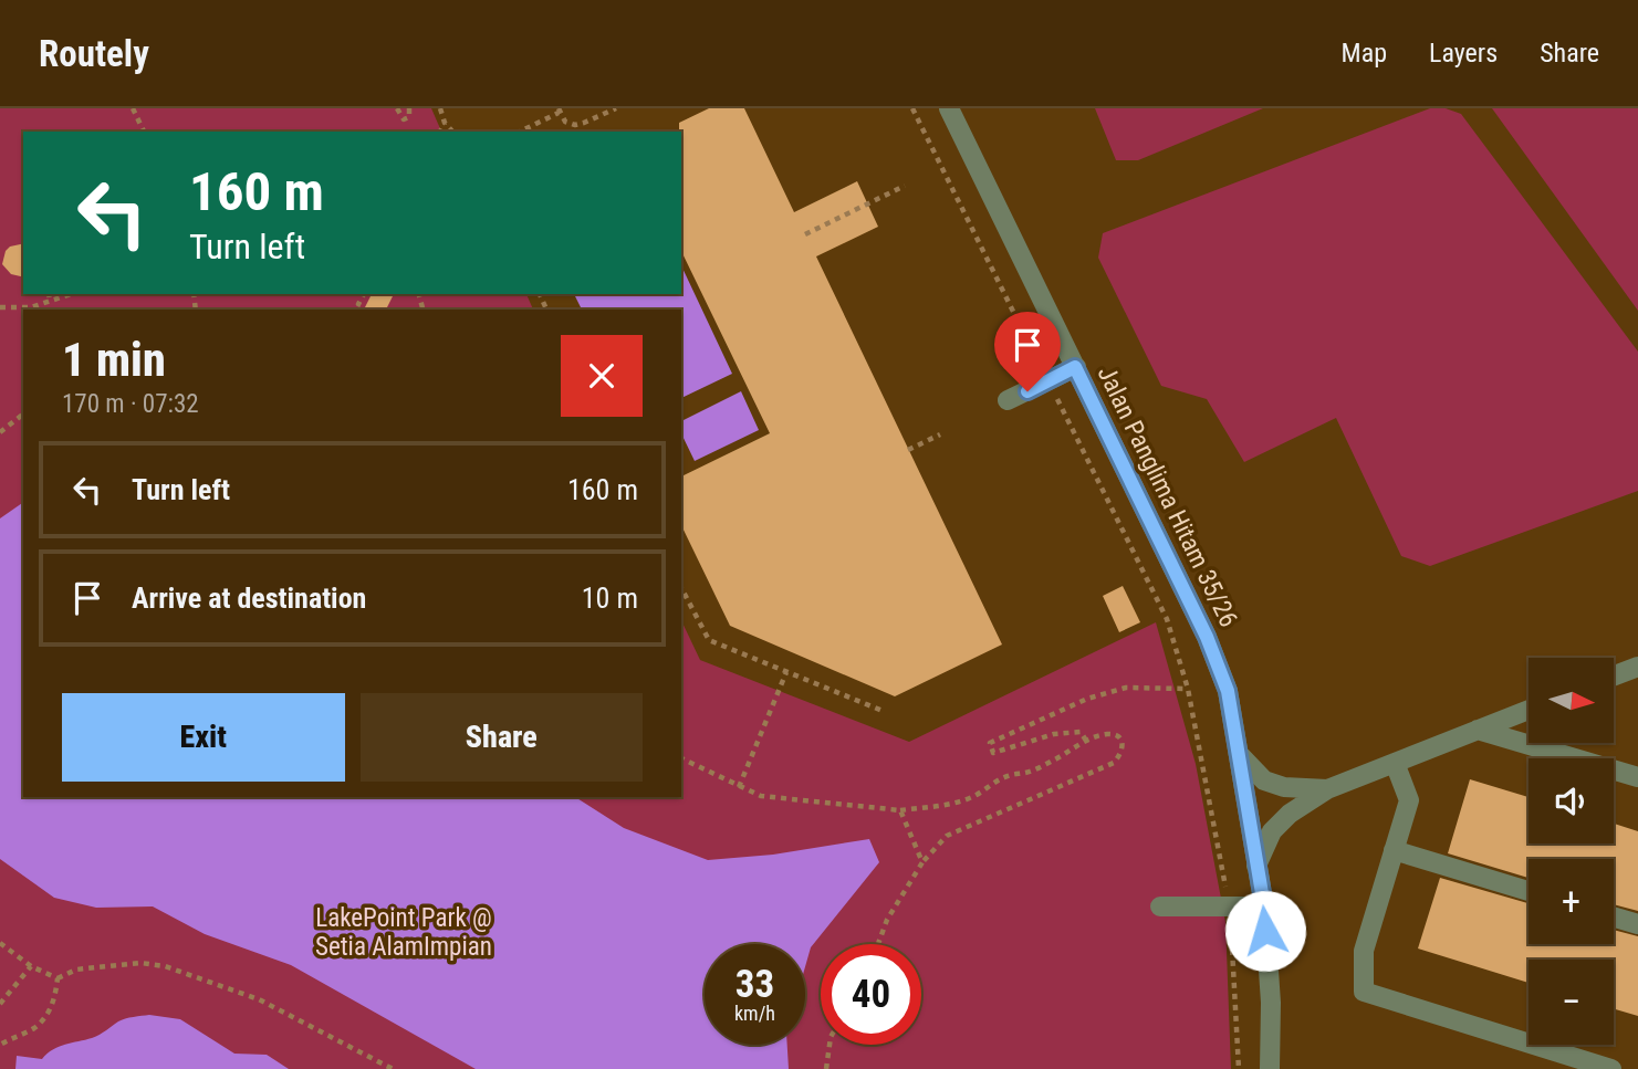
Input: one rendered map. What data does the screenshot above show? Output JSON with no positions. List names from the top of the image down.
{
  "streets": {
    "street": ["Jalan Panglima Hitam 35/26"]
  },
  "parks": ["LakePoint Park @ Setia AlamImpian"],
  "north": "right",
  "page": {
    "header": "Routely",
    "nav": ["Map", "Layers", "Share"],
    "turn": ["160 m", "Turn left"],
    "heading": ["1 min", "170 m · 07:32"],
    "list": [
      {
        "name": "Turn left",
        "value": "160 m"
      },
      {
        "name": "Arrive at destination",
        "value": "10 m"
      }
    ],
    "map_buttons": ["+", "−"],
    "buttons": ["Exit", "Share"],
    "speed": "33 km/h",
    "limit": "40"
  }
}
